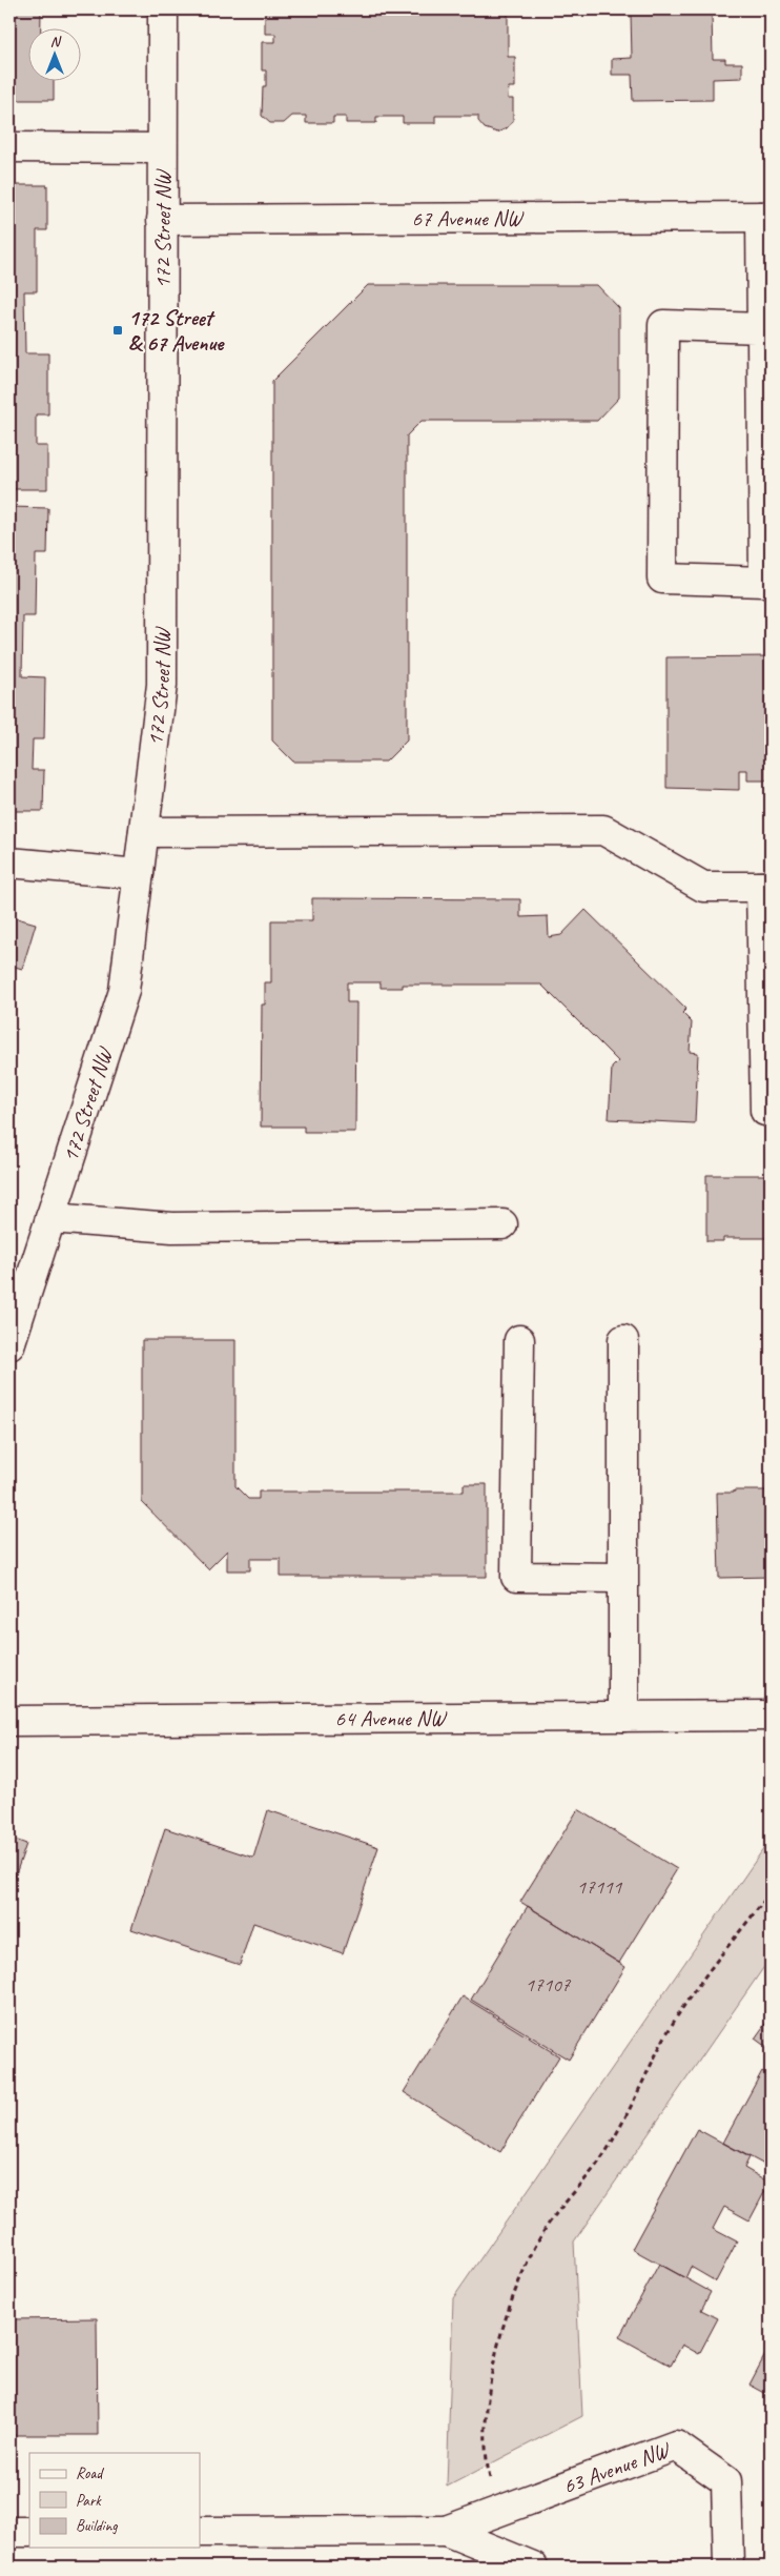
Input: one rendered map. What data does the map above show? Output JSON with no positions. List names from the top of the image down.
{
  "streets": {
    "street": [
      "67 Avenue NW",
      "172 Street NW",
      "64 Avenue NW",
      "63 Avenue NW"
    ]
  },
  "crossings": [
    ["67 Avenue NW", "172 Street NW"]
  ],
  "places": {
    "transit": ["172 Street & 67 Avenue"]
  },
  "house_numbers": ["17111", "17107"],
  "legend": ["Road", "Park", "Building"],
  "north": "top"
}
